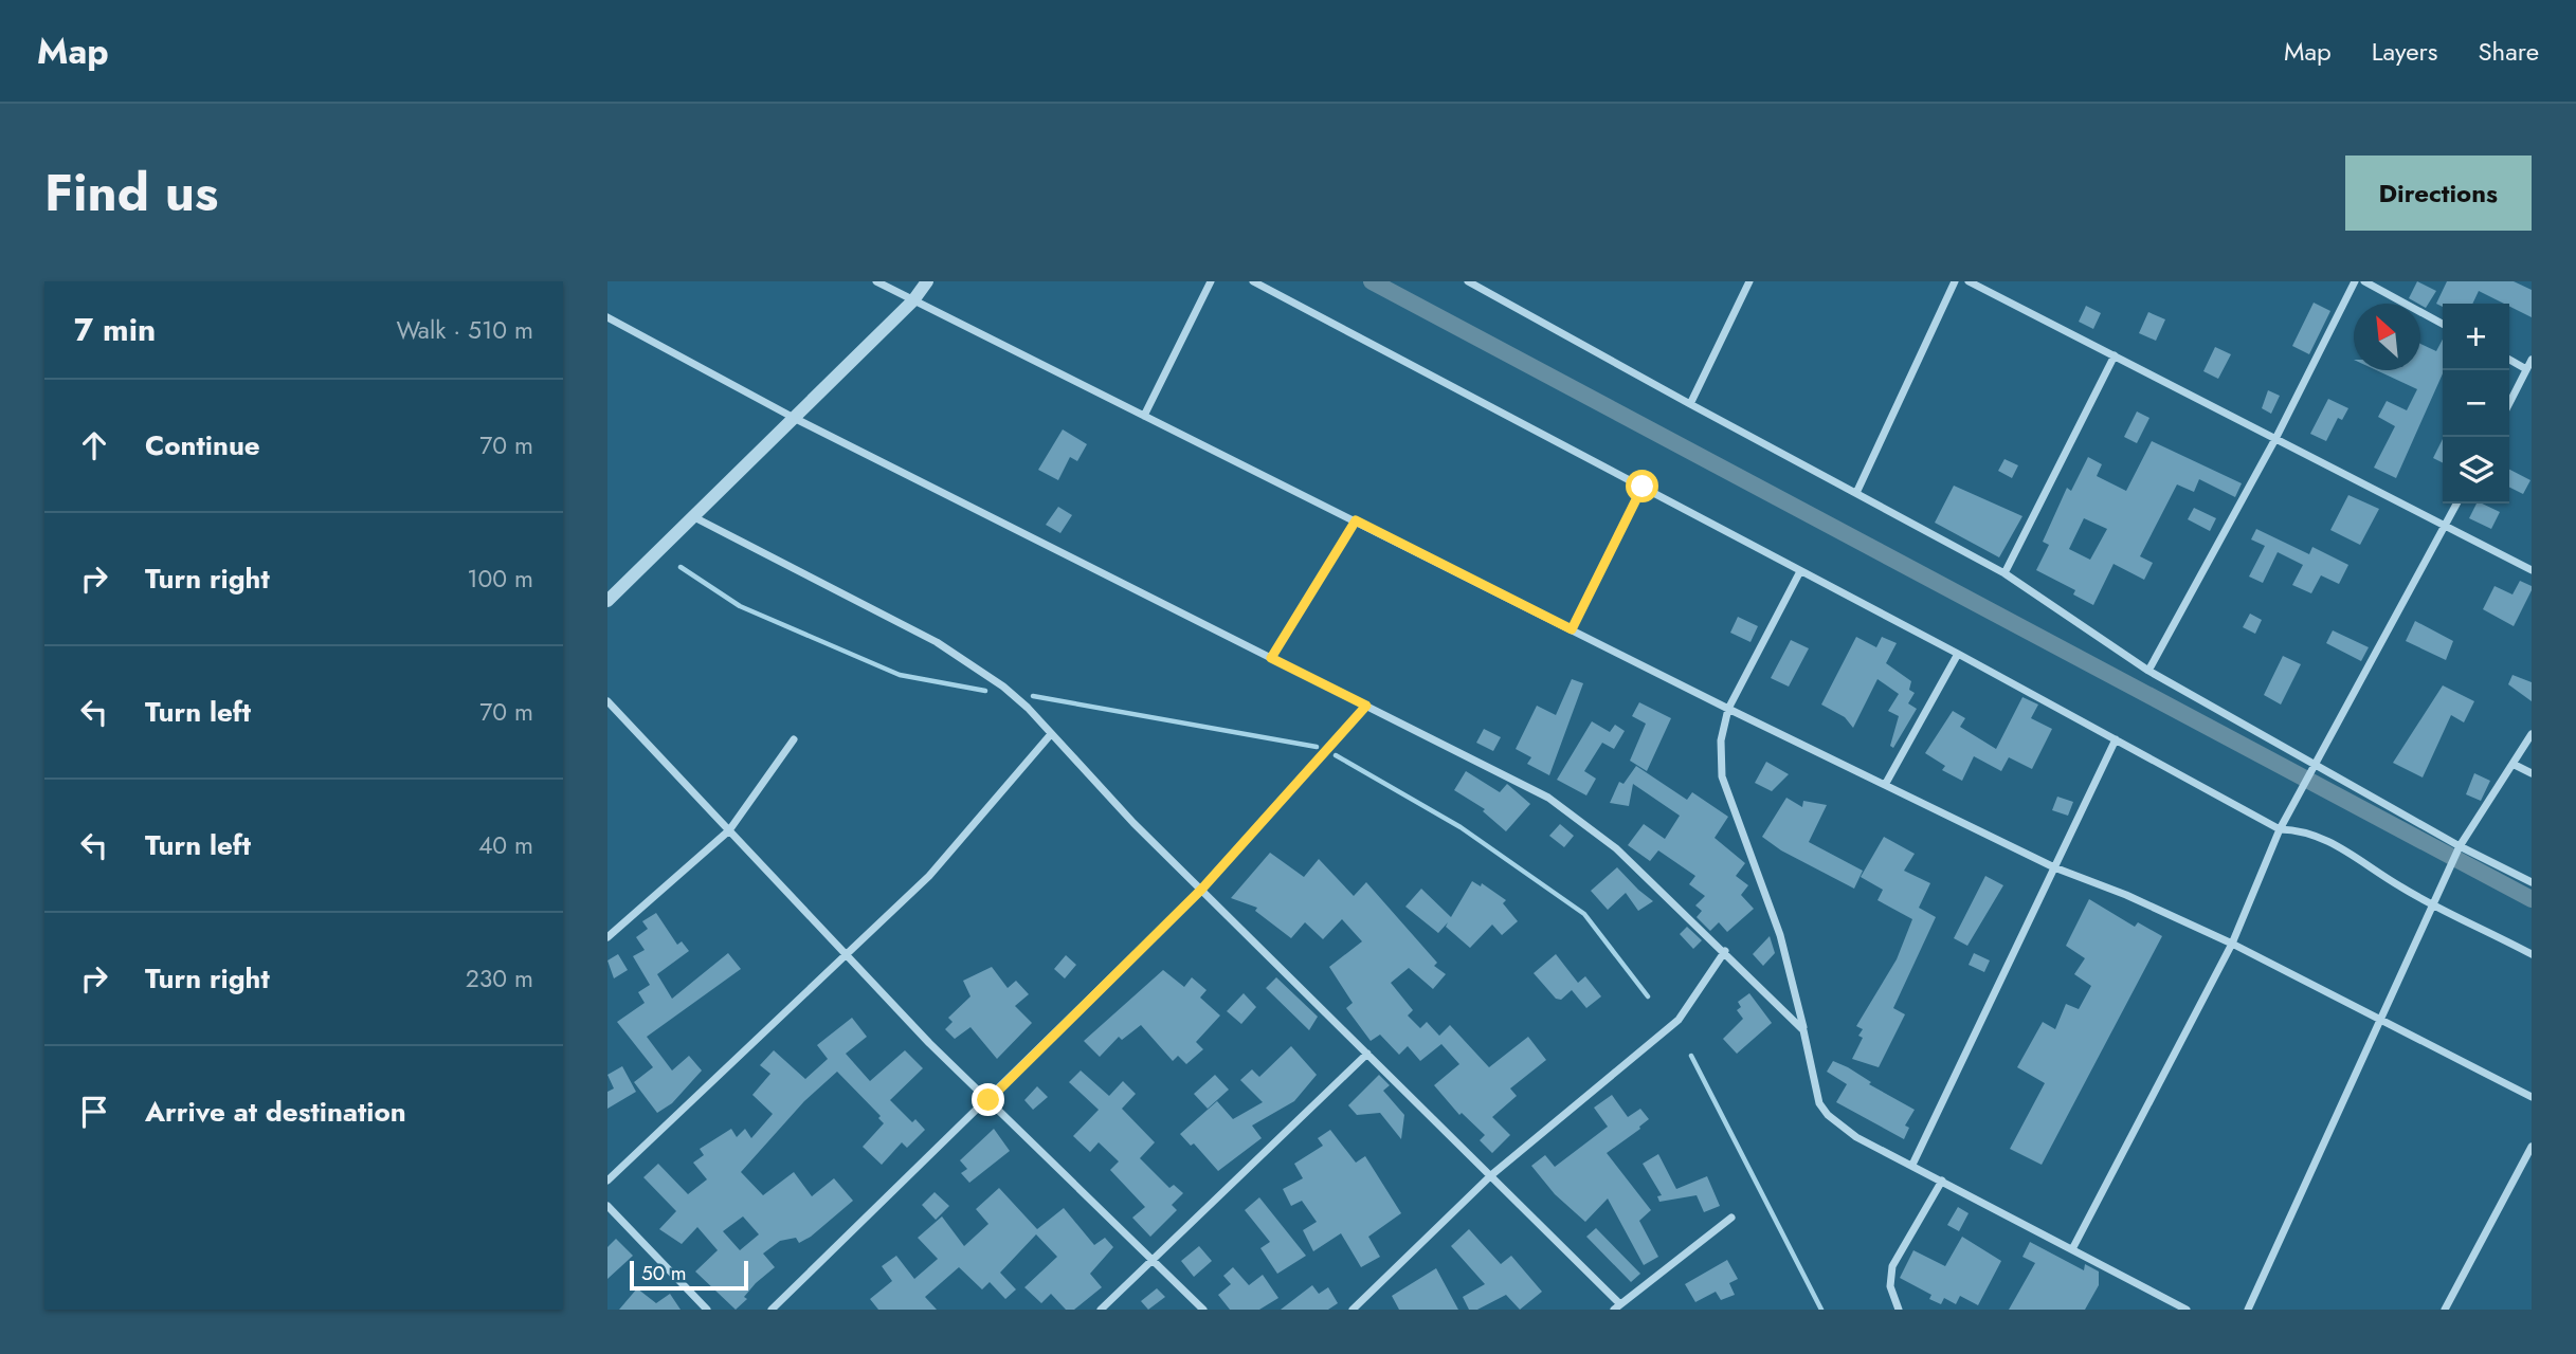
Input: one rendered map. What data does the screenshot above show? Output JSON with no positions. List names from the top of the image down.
{
  "scale_bar": "50 m",
  "north": "top left",
  "page": {
    "header": "Map",
    "nav": ["Map", "Layers", "Share"],
    "title": "Find us",
    "buttons": "Directions",
    "heading": ["7 min", "Walk · 510 m"],
    "map_buttons": ["+", "−"],
    "list": [
      ["Continue", "70 m"],
      ["Turn right", "100 m"],
      ["Turn left", "70 m"],
      ["Turn left", "40 m"],
      ["Turn right", "230 m"],
      "Arrive at destination"
    ],
    "scale": "50 m"
  }
}
